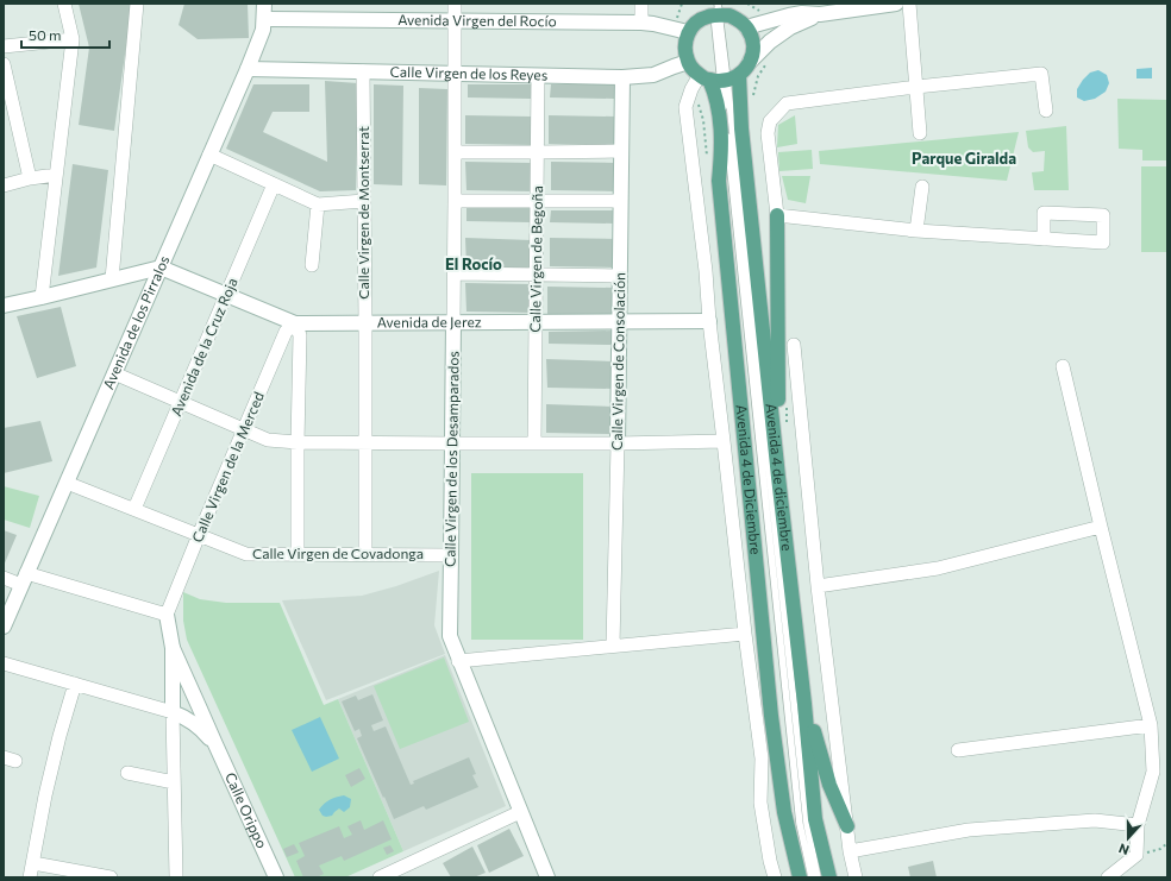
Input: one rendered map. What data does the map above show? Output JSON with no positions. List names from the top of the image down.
{
  "streets": {
    "main road": ["Avenida 4 de diciembre", "Avenida 4 de Diciembre"],
    "street": [
      "Avenida Virgen del Rocío",
      "Calle Virgen de los Reyes",
      "Calle Virgen de Montserrat",
      "Calle Virgen de Begoña",
      "Avenida de Jerez",
      "Avenida de los Pirralos",
      "Avenida de la Cruz Roja",
      "Calle Virgen de Consolación",
      "Calle Virgen de los Desamparados",
      "Calle Virgen de la Merced",
      "Calle Virgen de Covadonga",
      "Calle Orippo"
    ]
  },
  "crossings": [
    ["Avenida Virgen del Rocío", "Avenida de los Pirralos"],
    ["Avenida Virgen del Rocío", "Calle Virgen de los Desamparados"],
    ["Calle Virgen de los Reyes", "Calle Virgen de Montserrat"],
    ["Calle Virgen de los Reyes", "Calle Virgen de Begoña"],
    ["Calle Virgen de los Reyes", "Avenida de los Pirralos"],
    ["Calle Virgen de los Reyes", "Calle Virgen de Consolación"],
    ["Calle Virgen de los Reyes", "Calle Virgen de los Desamparados"],
    ["Calle Virgen de Montserrat", "Avenida de Jerez"],
    ["Calle Virgen de Montserrat", "Calle Virgen de Covadonga"],
    ["Calle Virgen de Begoña", "Avenida de Jerez"],
    ["Avenida de Jerez", "Avenida de los Pirralos"],
    ["Avenida de Jerez", "Avenida de la Cruz Roja"],
    ["Avenida de Jerez", "Calle Virgen de Consolación"],
    ["Avenida de Jerez", "Calle Virgen de los Desamparados"],
    ["Avenida de Jerez", "Calle Virgen de la Merced"],
    ["Avenida de los Pirralos", "Calle Virgen de Covadonga"],
    ["Avenida de la Cruz Roja", "Calle Virgen de Covadonga"],
    ["Calle Virgen de los Desamparados", "Calle Virgen de Covadonga"],
    ["Calle Virgen de la Merced", "Calle Virgen de Covadonga"],
    ["Avenida 4 de diciembre", "Avenida 4 de Diciembre"]
  ],
  "districts": ["Parque Giralda", "El Rocío"],
  "scale_bar": "50 m",
  "north": "bottom"
}
